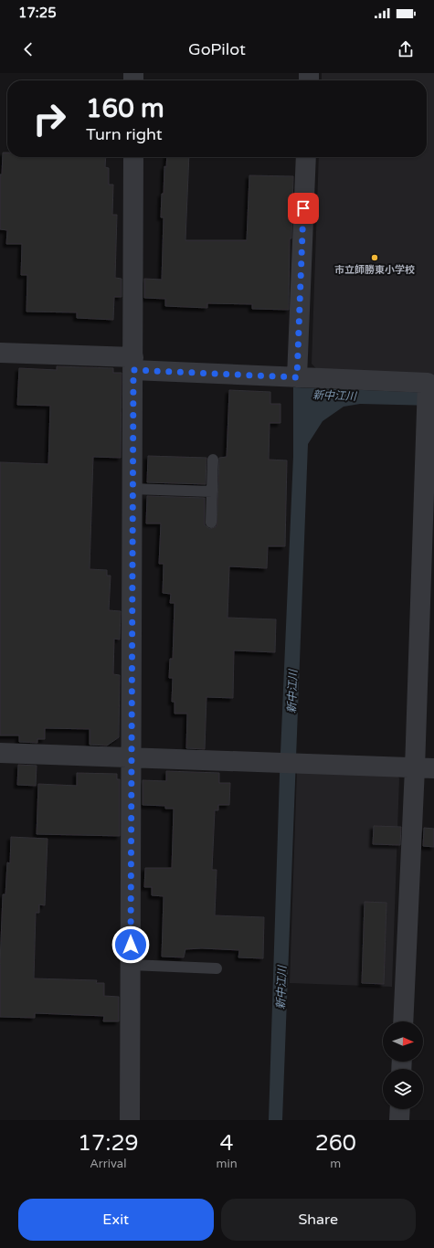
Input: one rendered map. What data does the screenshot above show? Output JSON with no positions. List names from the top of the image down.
{
  "water": ["新中江川"],
  "places": ["市立師勝東小学校"],
  "north": "right",
  "page": {
    "status": "17:25",
    "header": "GoPilot",
    "turn": ["160 m", "Turn right"],
    "eta": [
      "17:29",
      "Arrival",
      "4",
      "min",
      "260",
      "m"
    ],
    "buttons": ["Exit", "Share"]
  }
}
